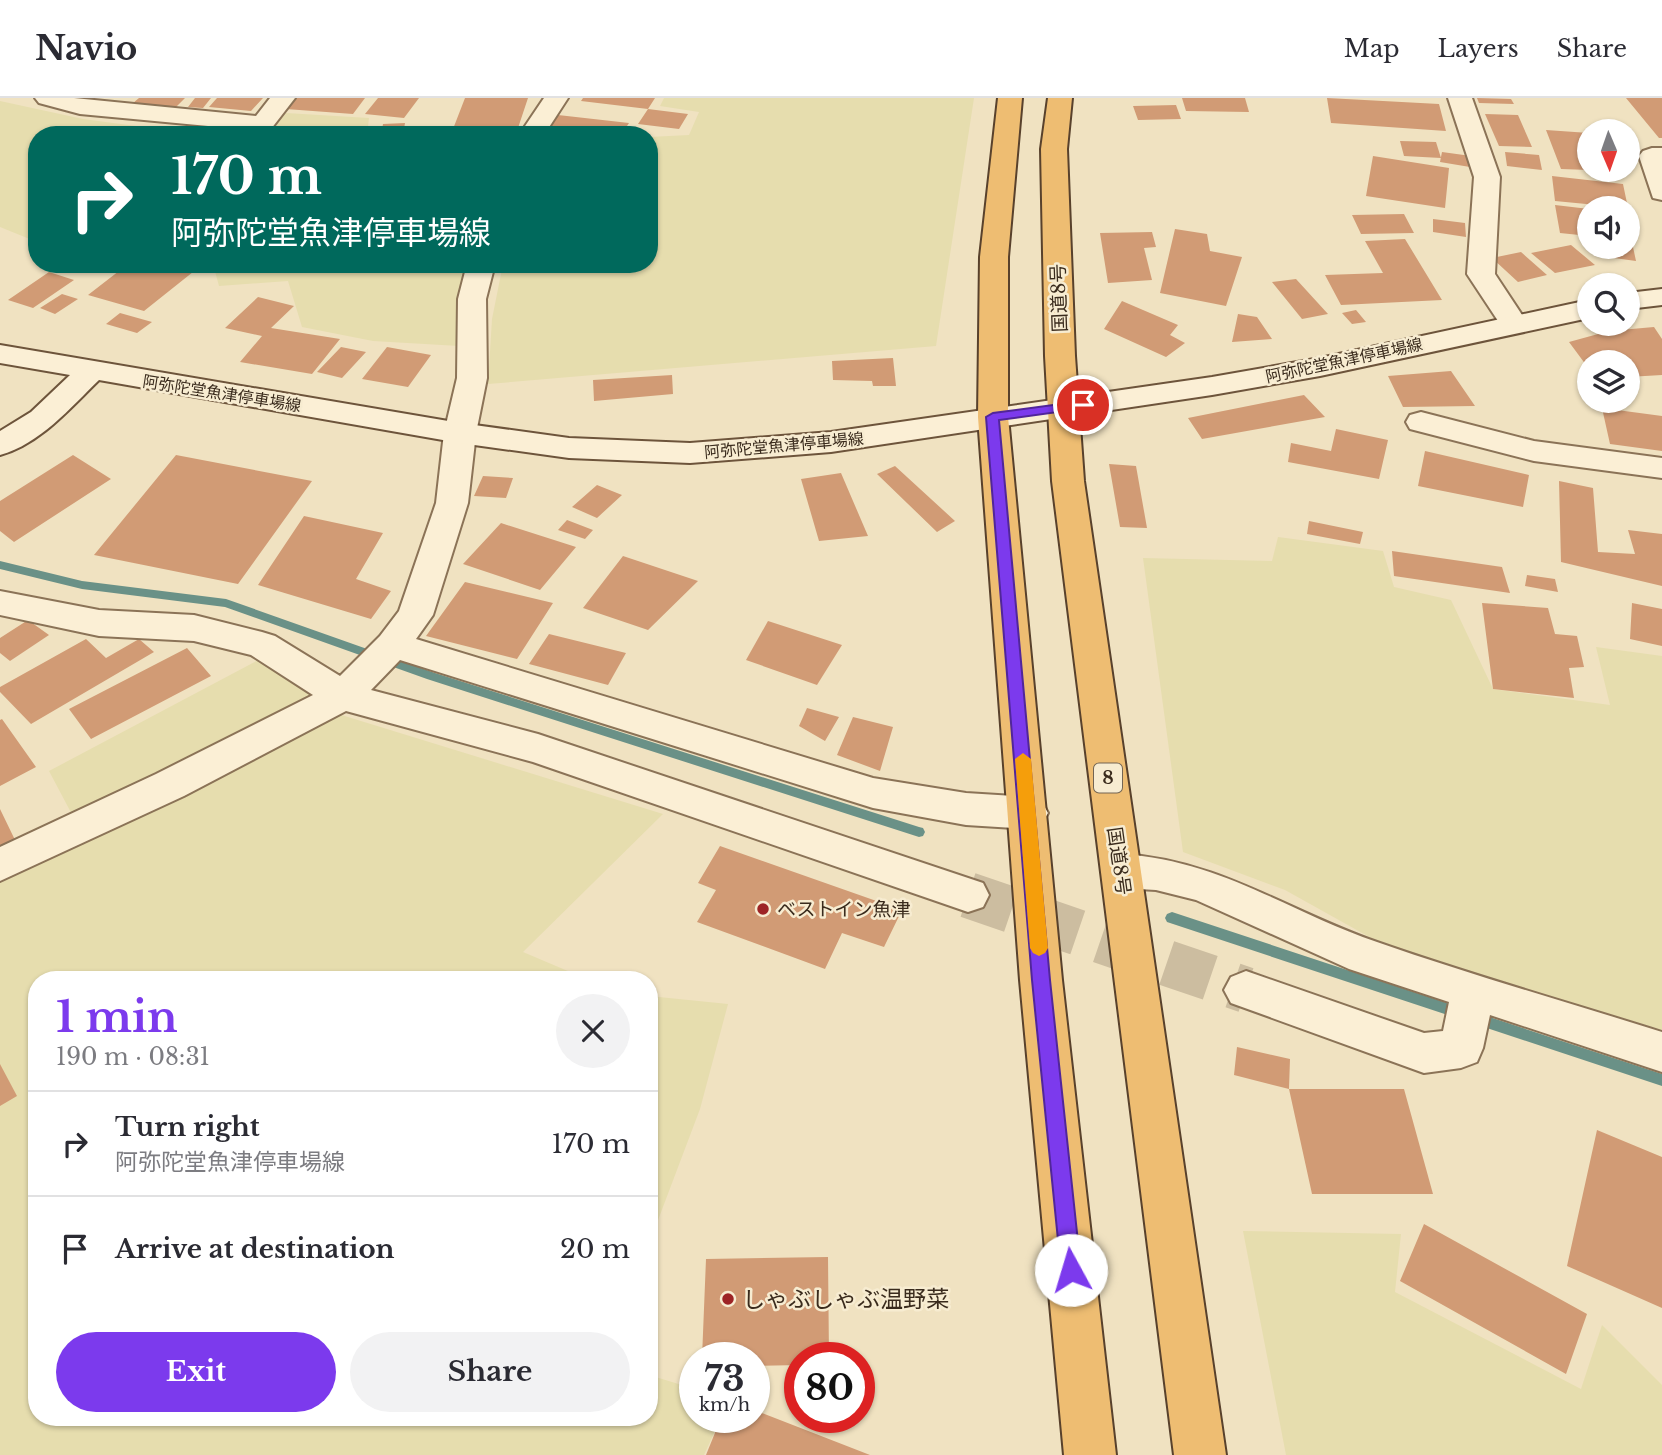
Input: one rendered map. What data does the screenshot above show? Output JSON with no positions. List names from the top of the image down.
{
  "streets": {
    "highway": ["国道8号", "8"],
    "street": ["阿弥陀堂魚津停車場線"]
  },
  "crossings": [
    ["国道8号", "阿弥陀堂魚津停車場線"]
  ],
  "places": ["ベストイン魚津", "しゃぶしゃぶ温野菜"],
  "north": "bottom",
  "page": {
    "header": "Navio",
    "nav": ["Map", "Layers", "Share"],
    "turn": ["170 m", "阿弥陀堂魚津停車場線"],
    "heading": ["1 min", "190 m · 08:31"],
    "list": [
      {
        "name": "Turn right",
        "note": "阿弥陀堂魚津停車場線",
        "value": "170 m"
      },
      {
        "name": "Arrive at destination",
        "value": "20 m"
      }
    ],
    "buttons": ["Exit", "Share"],
    "speed": "73 km/h",
    "limit": "80"
  }
}
